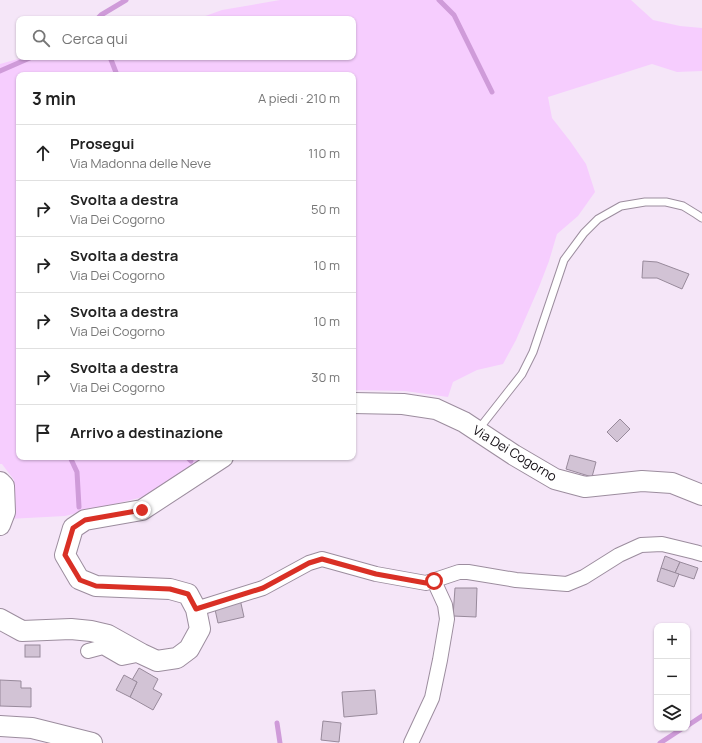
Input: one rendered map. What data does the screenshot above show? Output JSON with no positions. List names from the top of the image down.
{
  "streets": {
    "street": ["Via Dei Cogorno"]
  },
  "page": {
    "search": "Cerca qui",
    "heading": ["3 min", "A piedi · 210 m"],
    "list": [
      ["Prosegui", "Via Madonna delle Neve", "110 m"],
      ["Svolta a destra", "Via Dei Cogorno", "50 m"],
      ["Svolta a destra", "Via Dei Cogorno", "10 m"],
      ["Svolta a destra", "Via Dei Cogorno", "10 m"],
      ["Svolta a destra", "Via Dei Cogorno", "30 m"],
      "Arrivo a destinazione"
    ],
    "map_buttons": ["+", "−"]
  }
}
